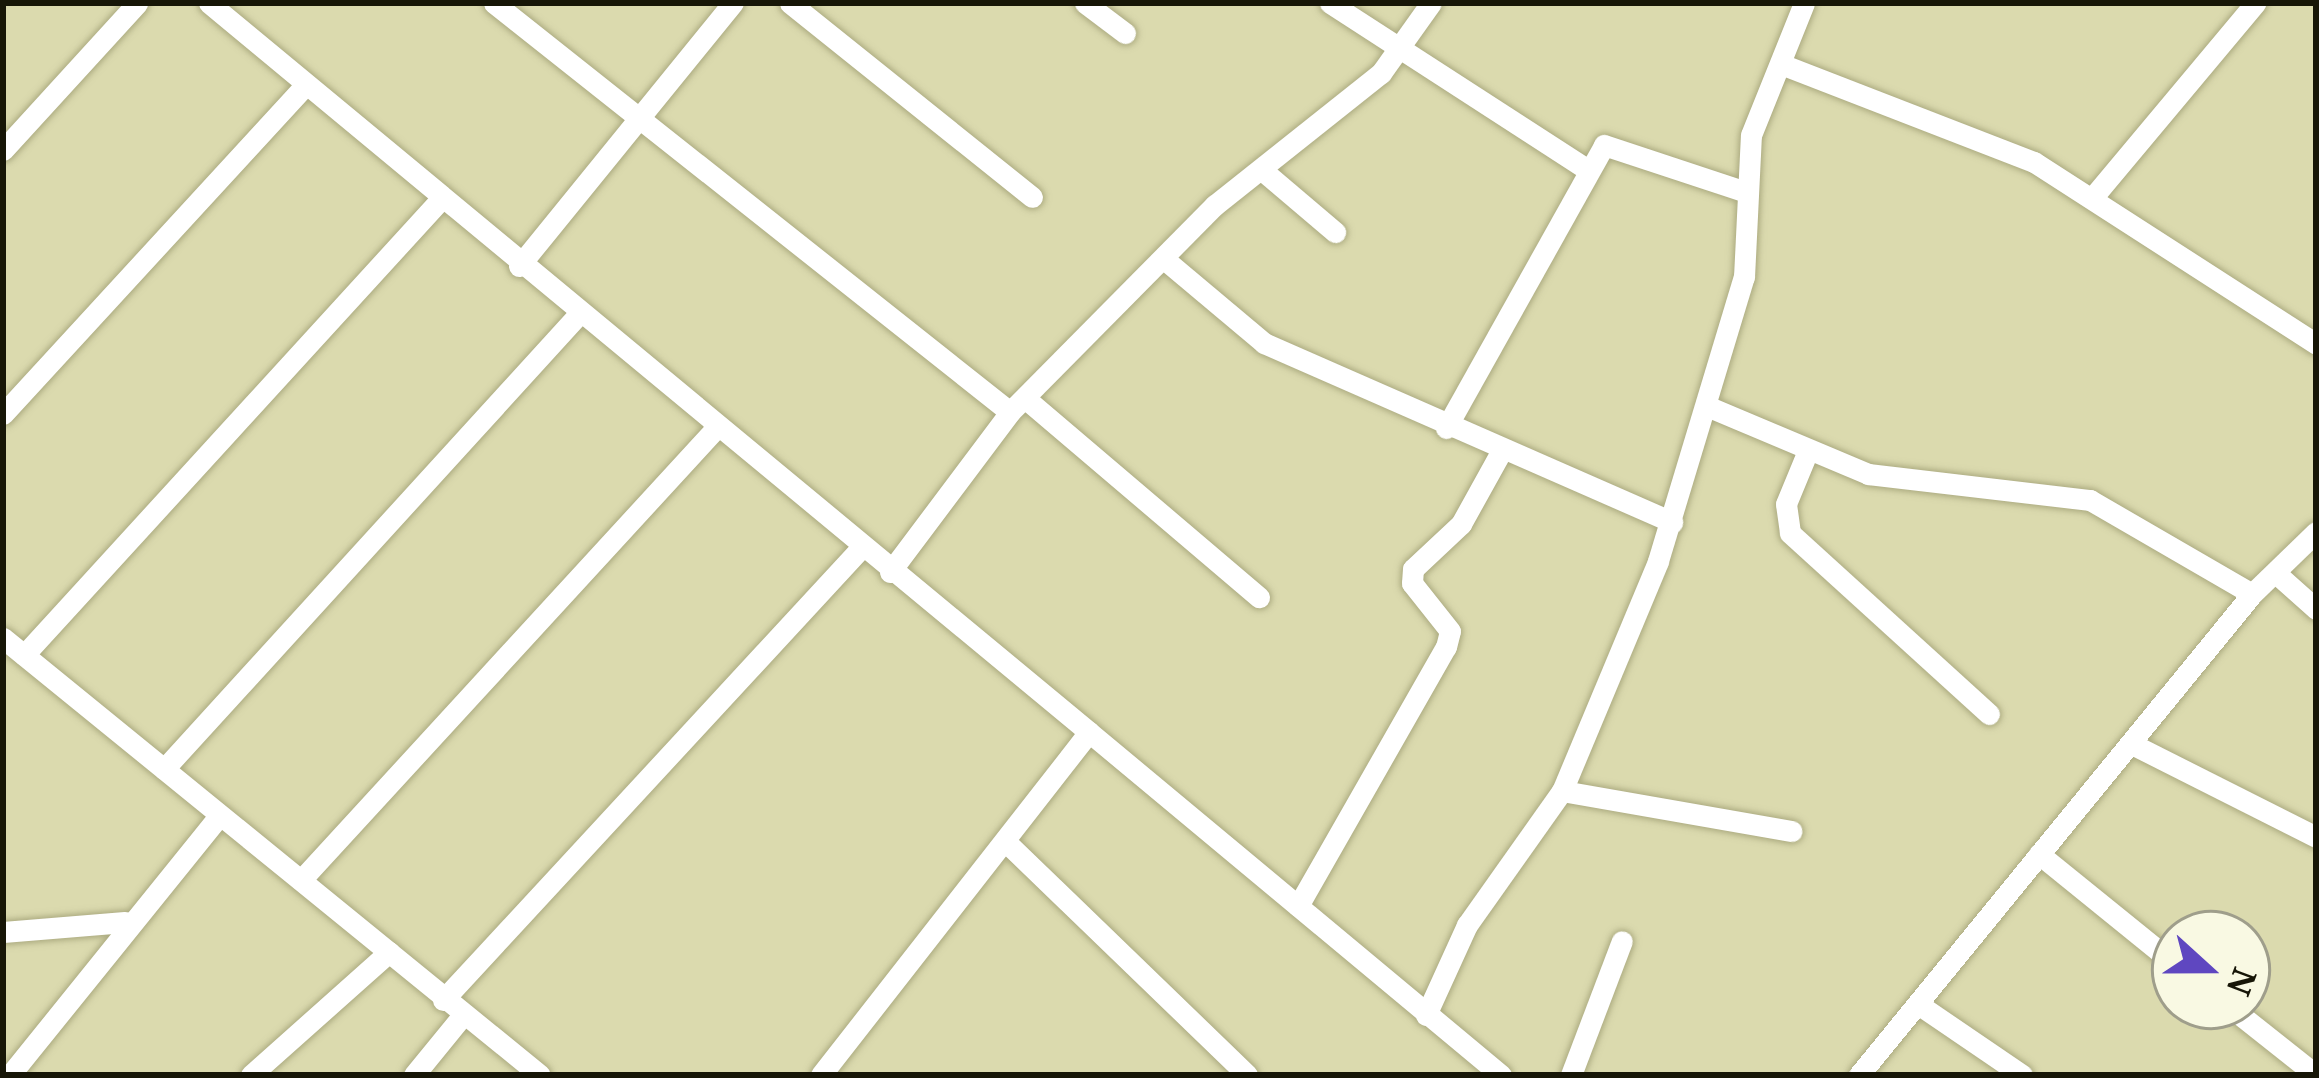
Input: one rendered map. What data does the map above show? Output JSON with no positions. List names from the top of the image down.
{
  "north": "right"
}
